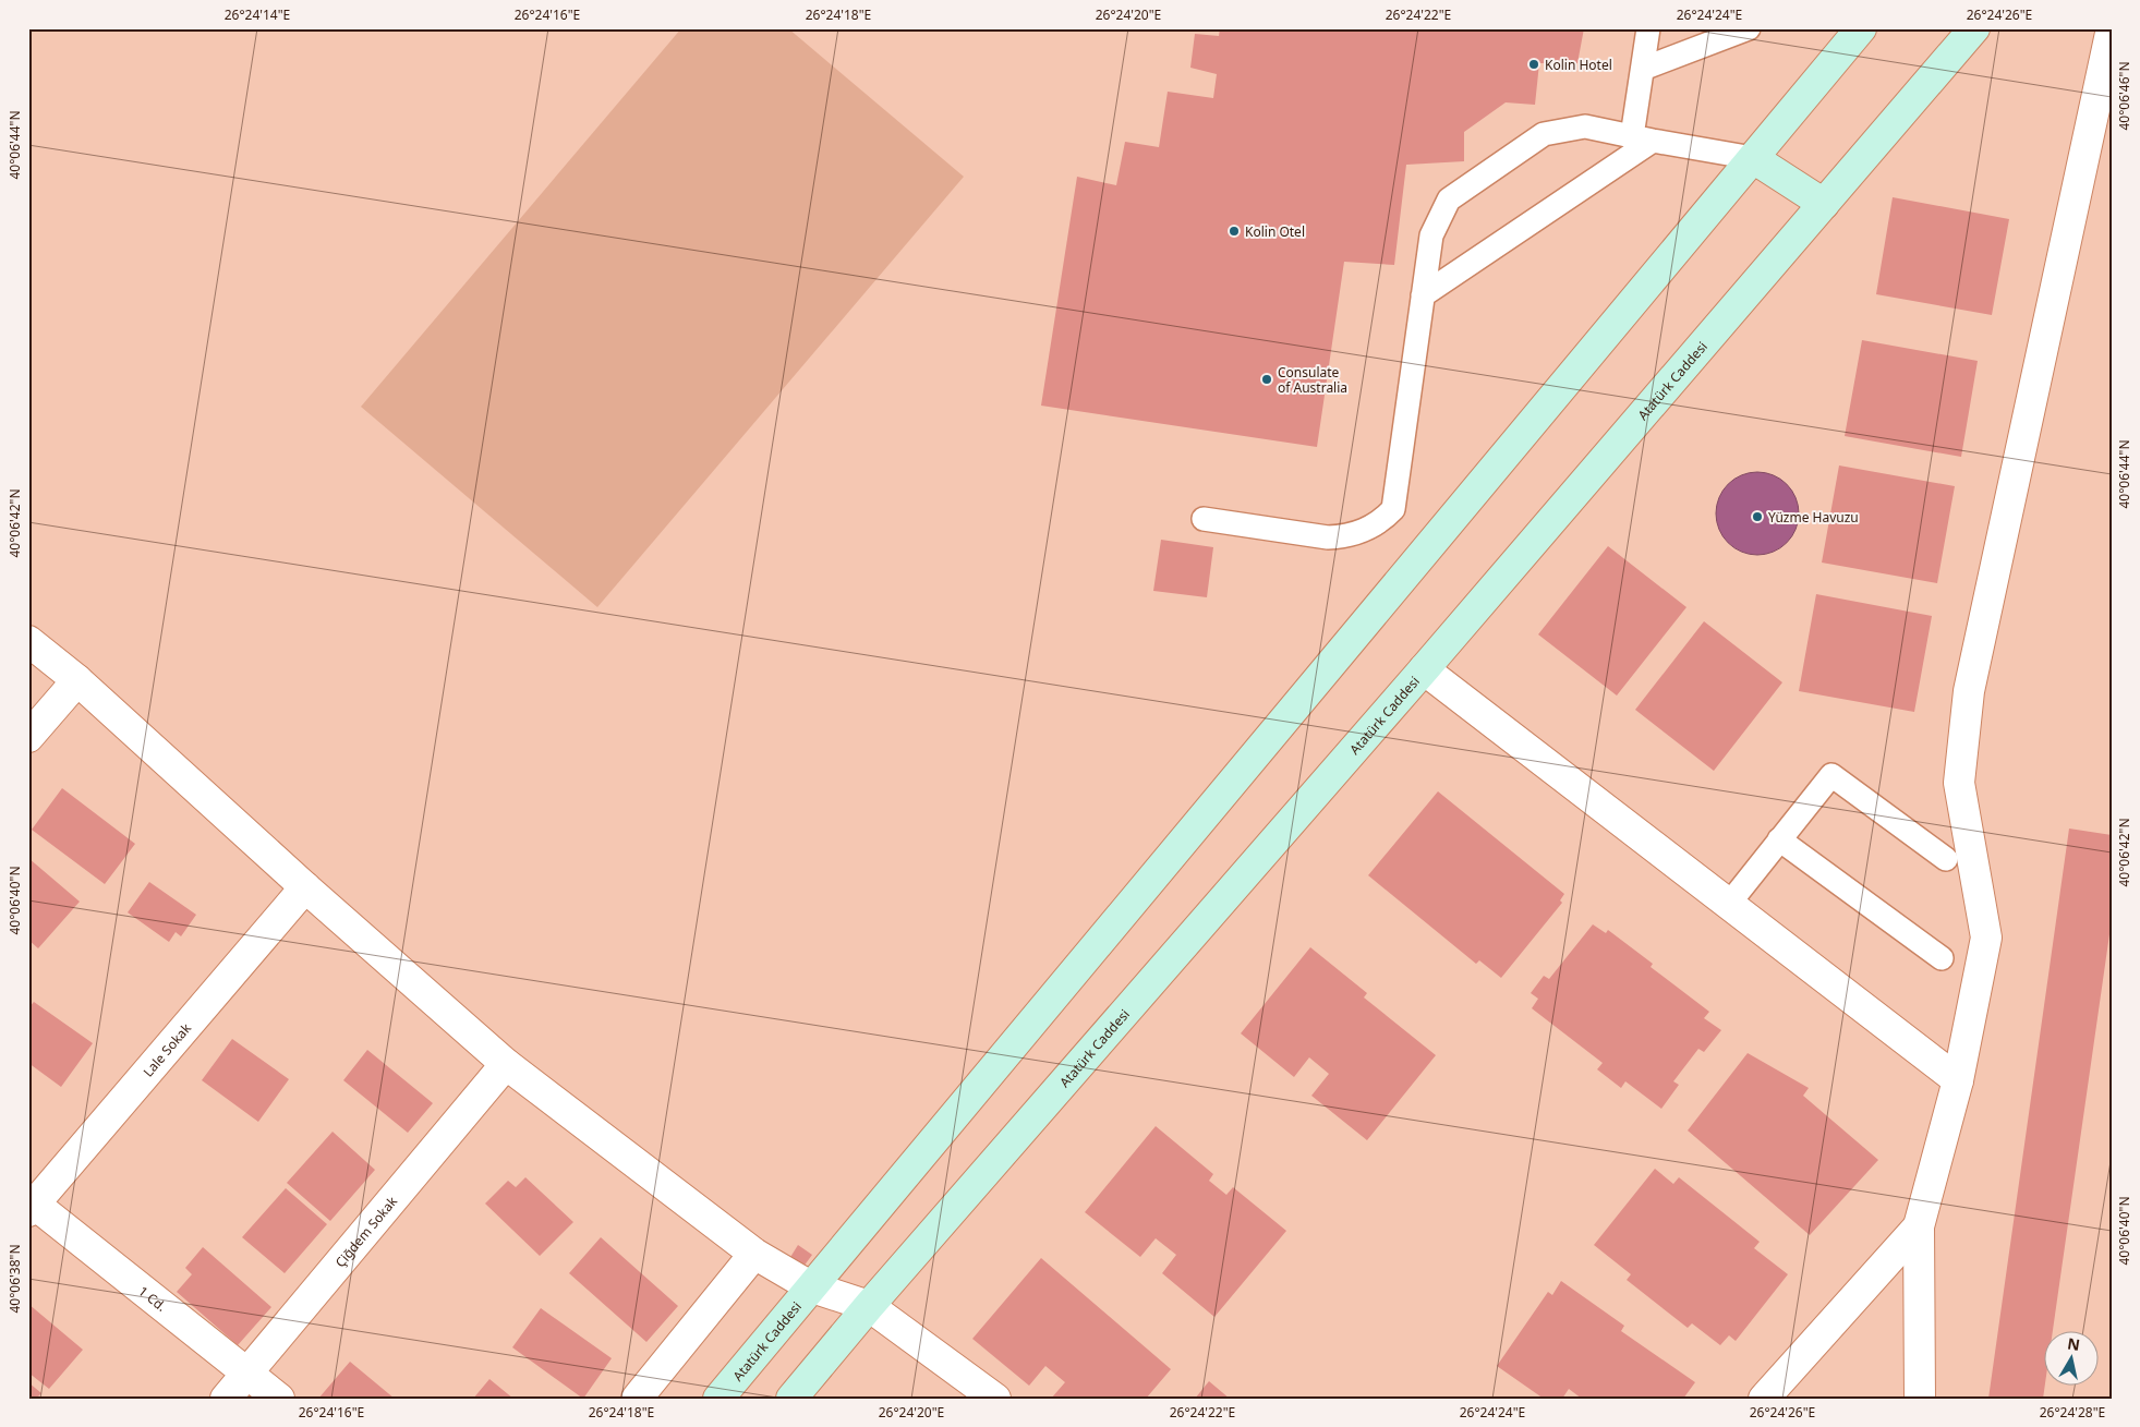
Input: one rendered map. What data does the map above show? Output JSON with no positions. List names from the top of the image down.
{
  "streets": {
    "main road": ["Atatürk Caddesi"],
    "street": ["Lale Sokak", "Çiğdem Sokak", "1 Cd."]
  },
  "crossings": [
    ["Lale Sokak", "1 Cd."],
    ["Çiğdem Sokak", "1 Cd."]
  ],
  "places": [
    "Kolin Hotel",
    "Kolin Otel",
    "Consulate of Australia",
    "Yüzme Havuzu"
  ],
  "north": "top",
  "coordinates": [
    "26°24'14\"E",
    "26°24'16\"E",
    "26°24'18\"E",
    "26°24'20\"E",
    "26°24'22\"E",
    "26°24'24\"E",
    "26°24'26\"E",
    "40°06'46\"N",
    "40°06'44\"N",
    "40°06'42\"N",
    "40°06'40\"N",
    "40°06'38\"N",
    "26°24'28\"E"
  ]
}
